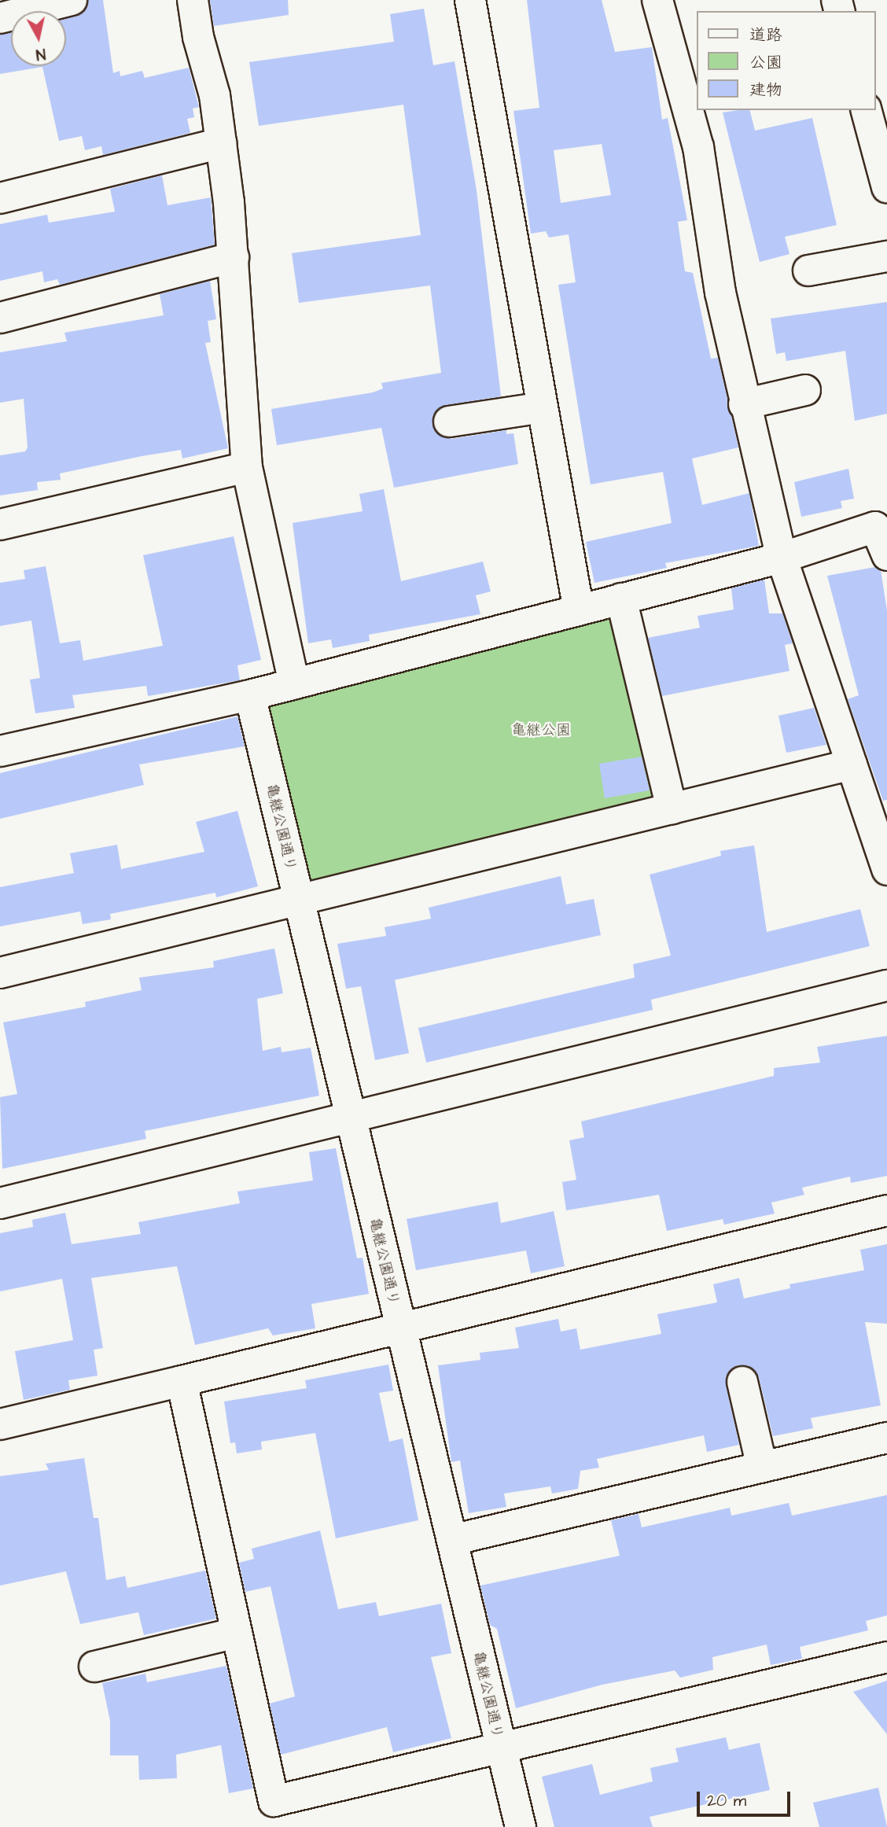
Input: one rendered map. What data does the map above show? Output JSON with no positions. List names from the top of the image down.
{
  "streets": {
    "street": ["亀継公園通り"]
  },
  "parks": ["亀継公園"],
  "legend": ["道路", "公園", "建物"],
  "scale_bar": "20 m",
  "north": "bottom"
}
